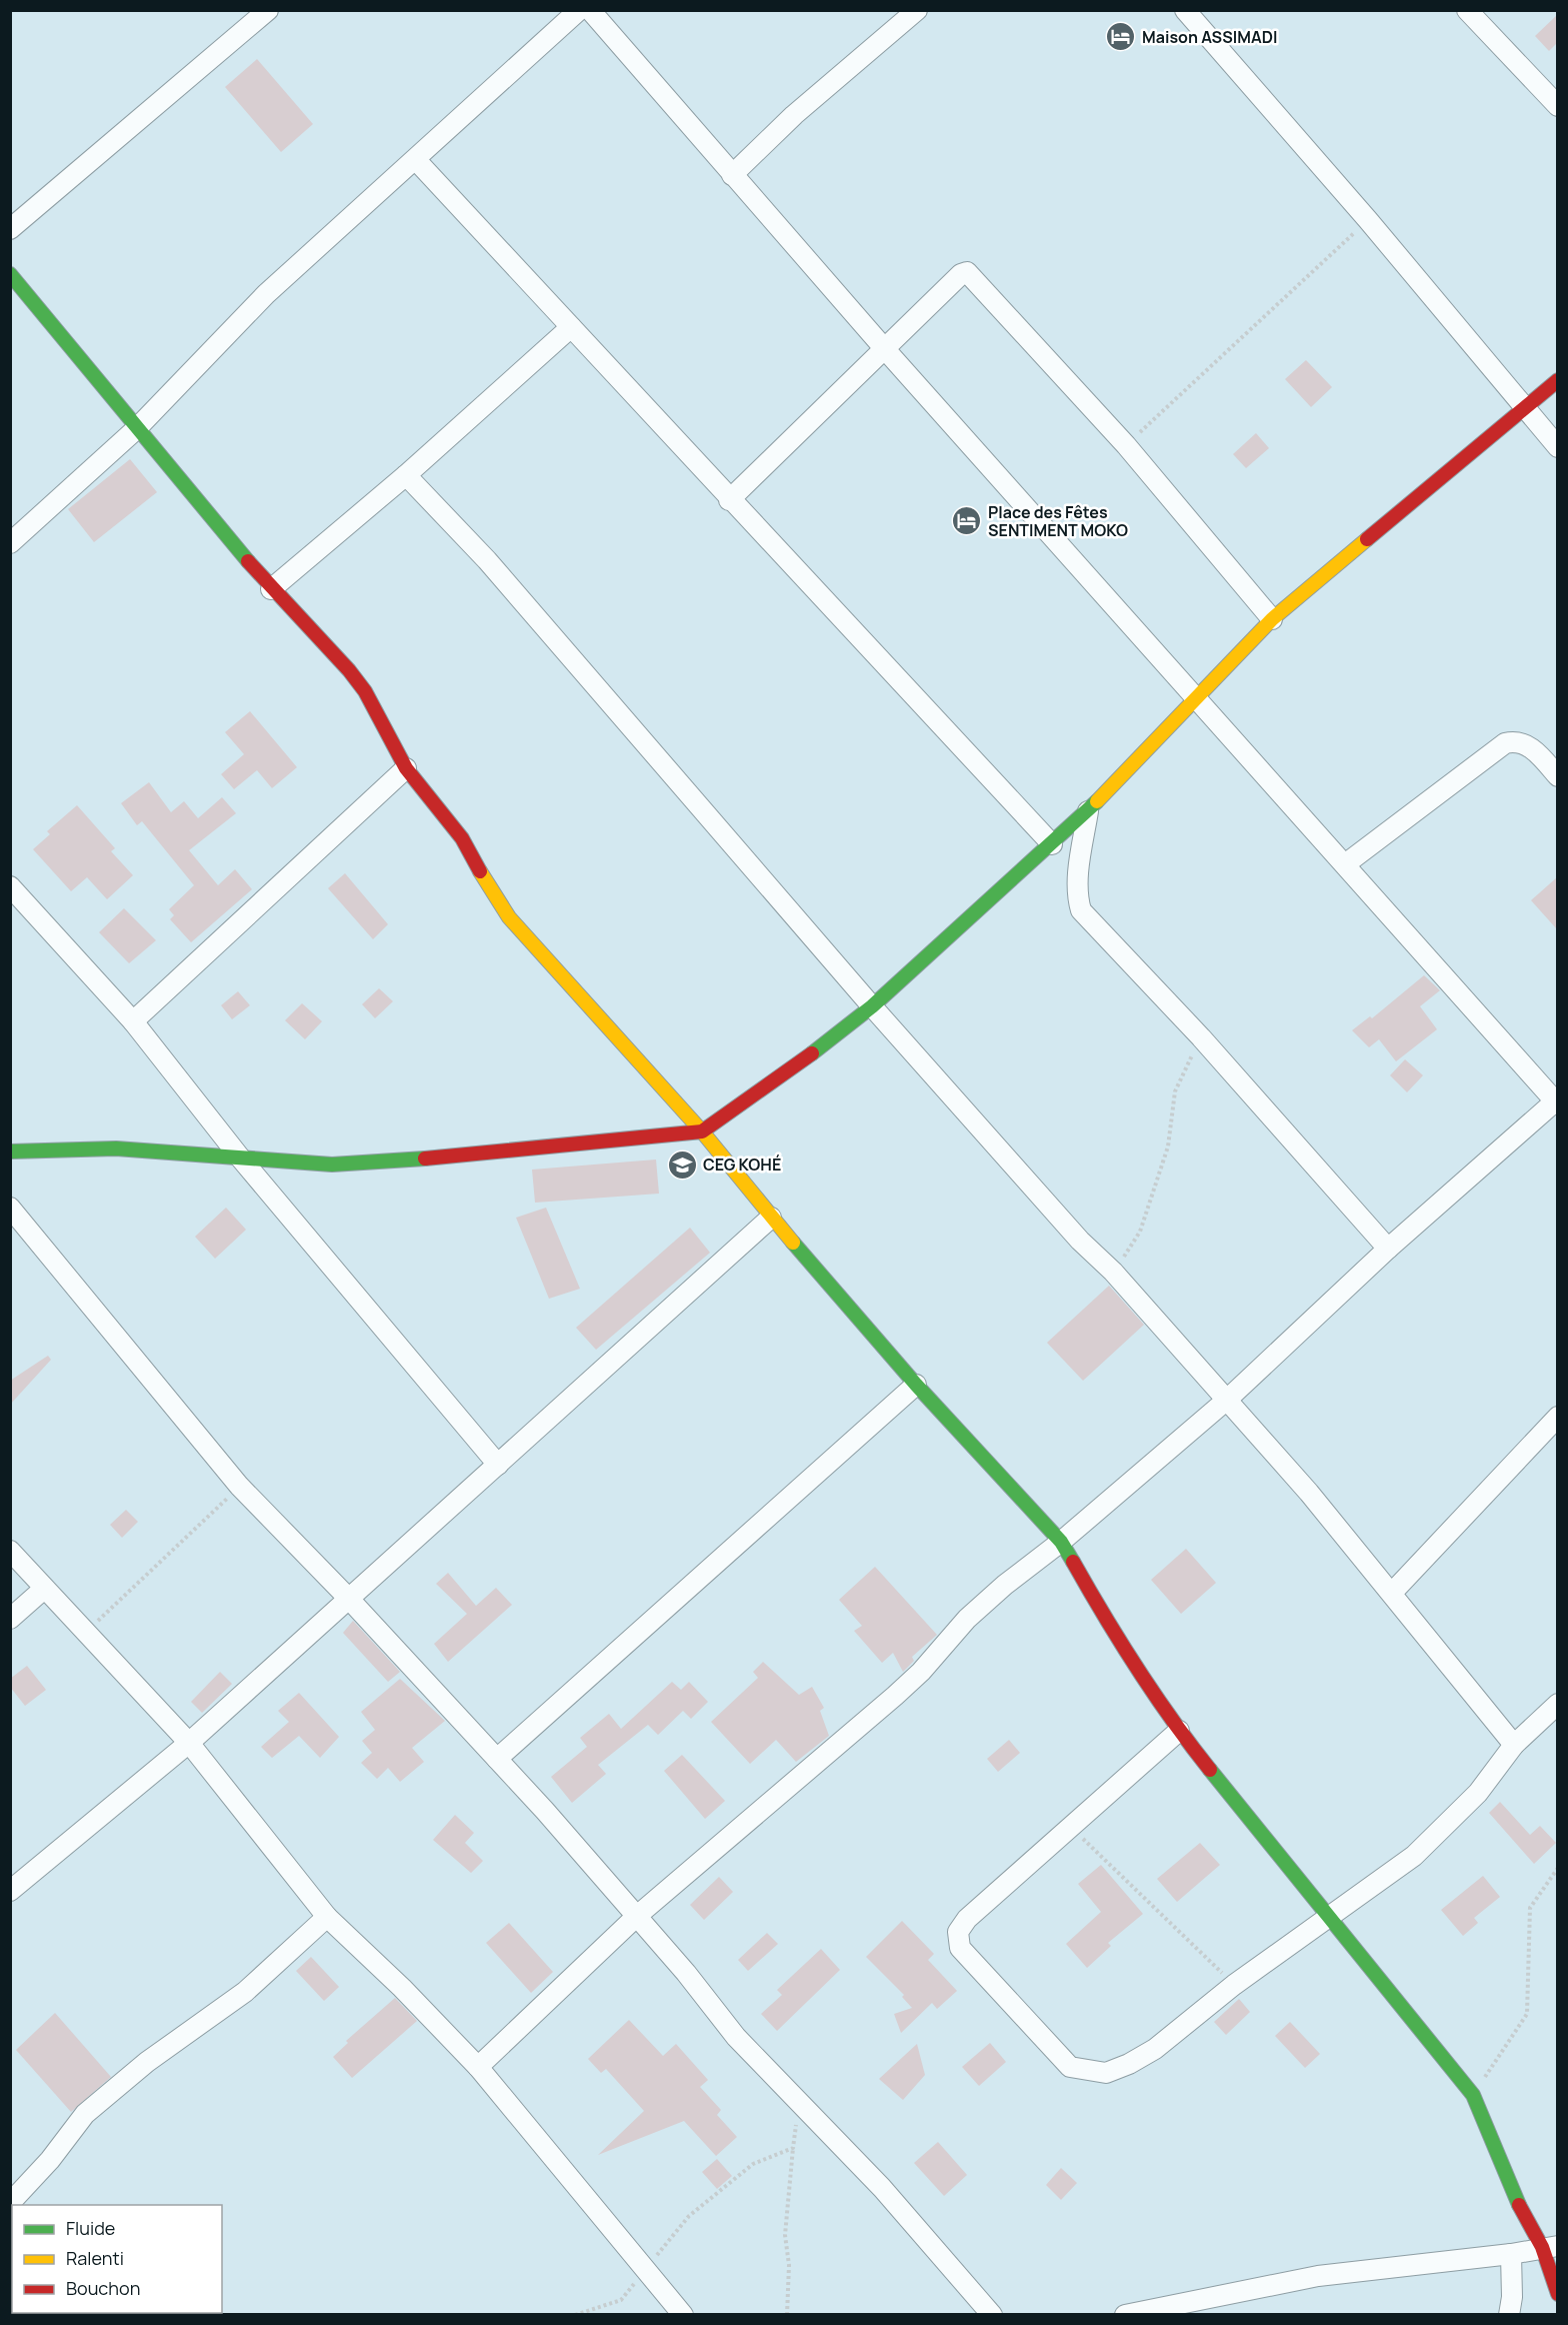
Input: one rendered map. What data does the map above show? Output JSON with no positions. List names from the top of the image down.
{
  "places": {
    "hotel": ["Maison ASSIMADI", "Place des Fêtes SENTIMENT MOKO"],
    "school or university": ["CEG KOHÉ"]
  },
  "legend": ["Fluide", "Ralenti", "Bouchon"]
}
